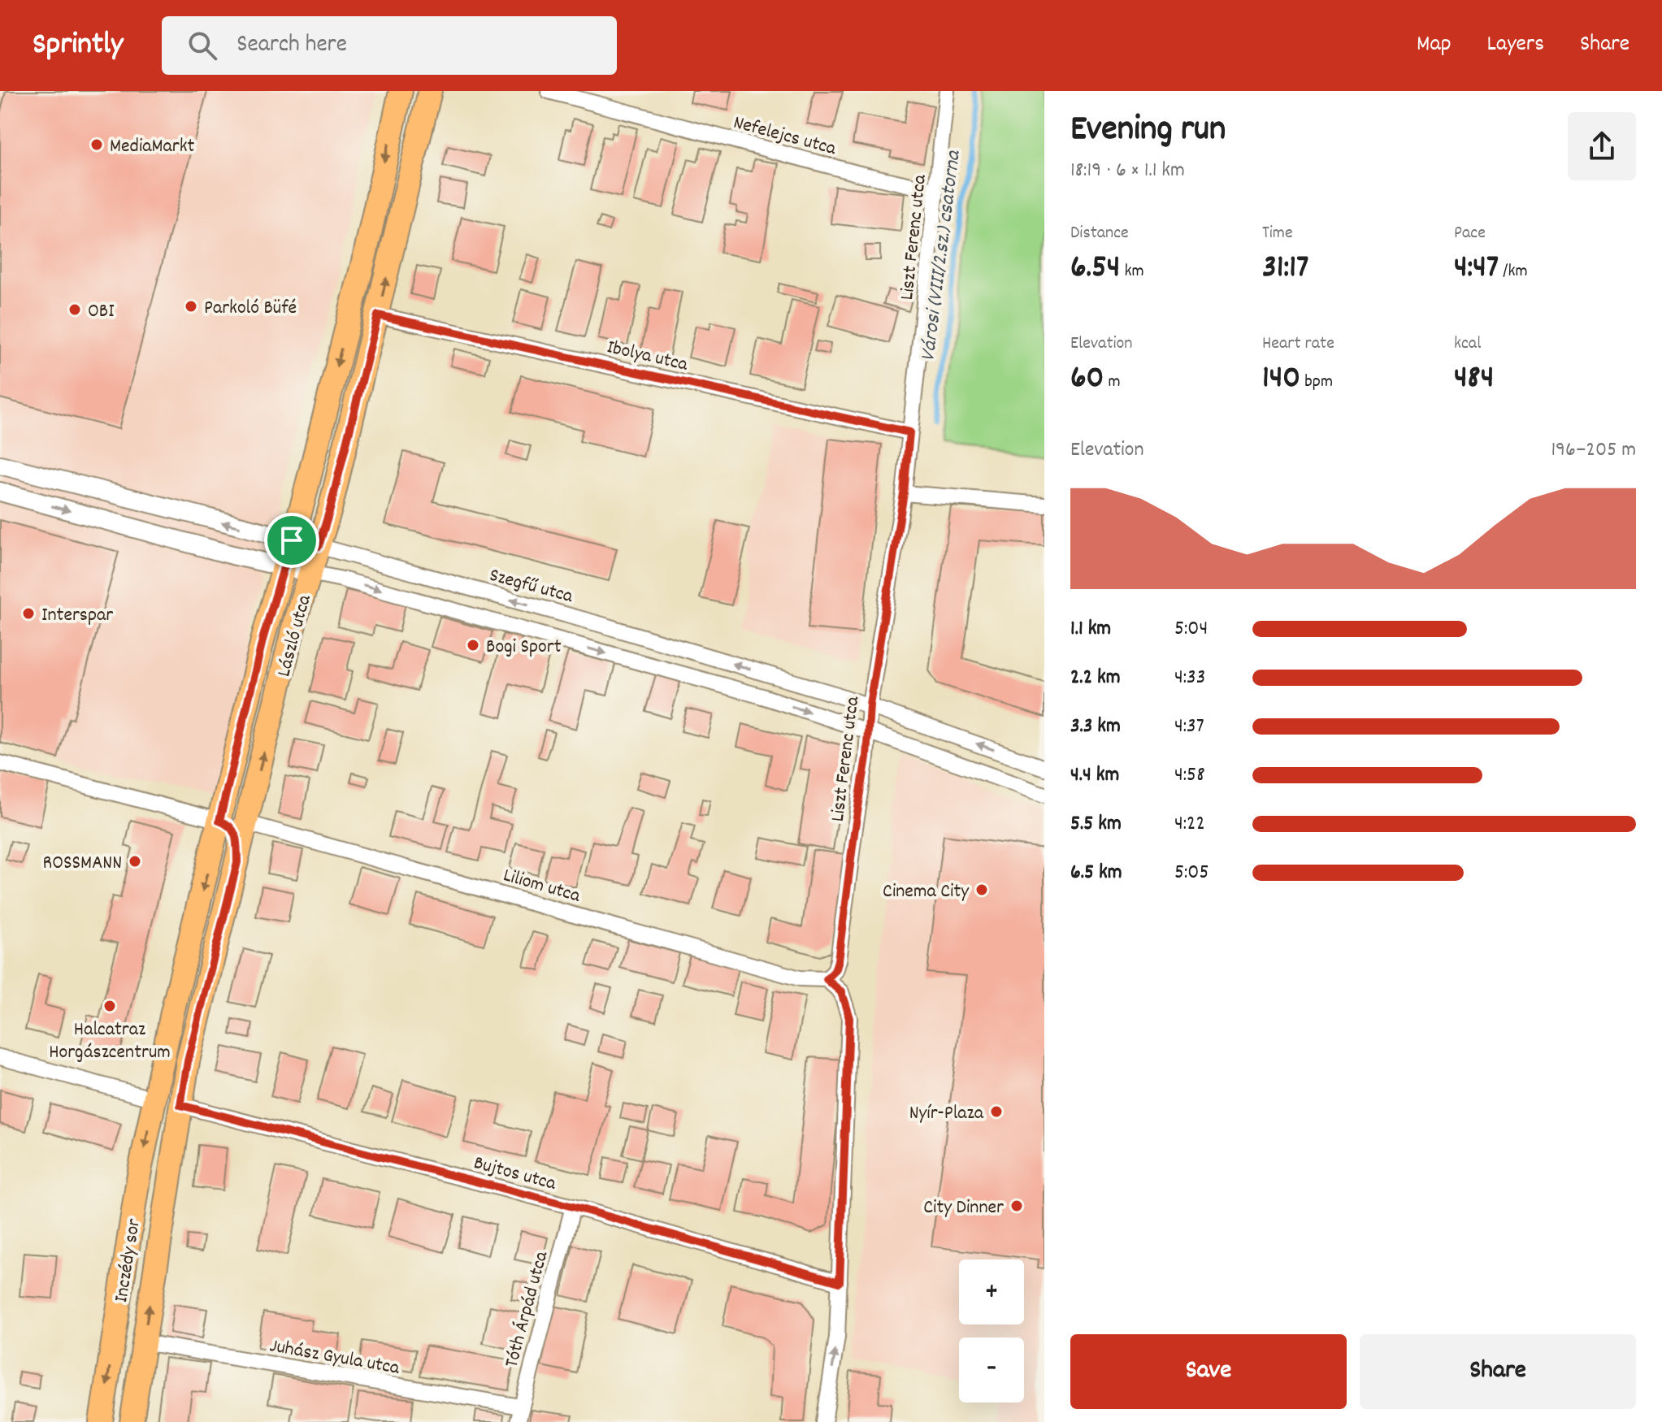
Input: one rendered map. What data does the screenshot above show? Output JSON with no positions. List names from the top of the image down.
{
  "streets": {
    "main road": ["László utca", "Inczédy sor"],
    "street": [
      "Nefelejcs utca",
      "Liszt Ferenc utca",
      "Ibolya utca",
      "Szegfű utca",
      "Liliom utca",
      "Bujtos utca",
      "Tóth Árpád utca",
      "Juhász Gyula utca"
    ]
  },
  "crossings": [
    ["Nefelejcs utca", "Liszt Ferenc utca"],
    ["Liszt Ferenc utca", "Ibolya utca"],
    ["Liszt Ferenc utca", "Szegfű utca"],
    ["Liszt Ferenc utca", "Liliom utca"],
    ["Ibolya utca", "László utca"],
    ["Szegfű utca", "László utca"],
    ["László utca", "Liliom utca"],
    ["László utca", "Bujtos utca"],
    ["László utca", "Inczédy sor"],
    ["Bujtos utca", "Inczédy sor"],
    ["Bujtos utca", "Tóth Árpád utca"],
    ["Inczédy sor", "Juhász Gyula utca"],
    ["Tóth Árpád utca", "Juhász Gyula utca"]
  ],
  "water": ["Városi (VIII/2.sz.) csatorna"],
  "places": [
    "MediaMarkt",
    "Parkoló Büfé",
    "OBI",
    "Interspar",
    "Bogi Sport",
    "ROSSMANN",
    "Cinema City",
    "Halcatraz Horgászcentrum",
    "Nyír-Plaza",
    "City Dinner"
  ],
  "page": {
    "header": "Sprintly",
    "search": "Search here",
    "nav": ["Map", "Layers", "Share"],
    "heading": ["Evening run", "18:19 · 6 × 1.1 km"],
    "stats": [
      ["Distance", "6.54 km"],
      ["Time", "31:17"],
      ["Pace", "4:47 /km"],
      ["Elevation", "60 m"],
      ["Heart rate", "140 bpm"],
      ["kcal", "484"]
    ],
    "chart": ["Elevation", "196–205 m"],
    "list": [
      {
        "name": "1.1 km",
        "note": "5:04"
      },
      {
        "name": "2.2 km",
        "note": "4:33"
      },
      {
        "name": "3.3 km",
        "note": "4:37"
      },
      {
        "name": "4.4 km",
        "note": "4:58"
      },
      {
        "name": "5.5 km",
        "note": "4:22"
      },
      {
        "name": "6.5 km",
        "note": "5:05"
      }
    ],
    "map_buttons": ["+", "−"],
    "buttons": ["Save", "Share"]
  }
}
